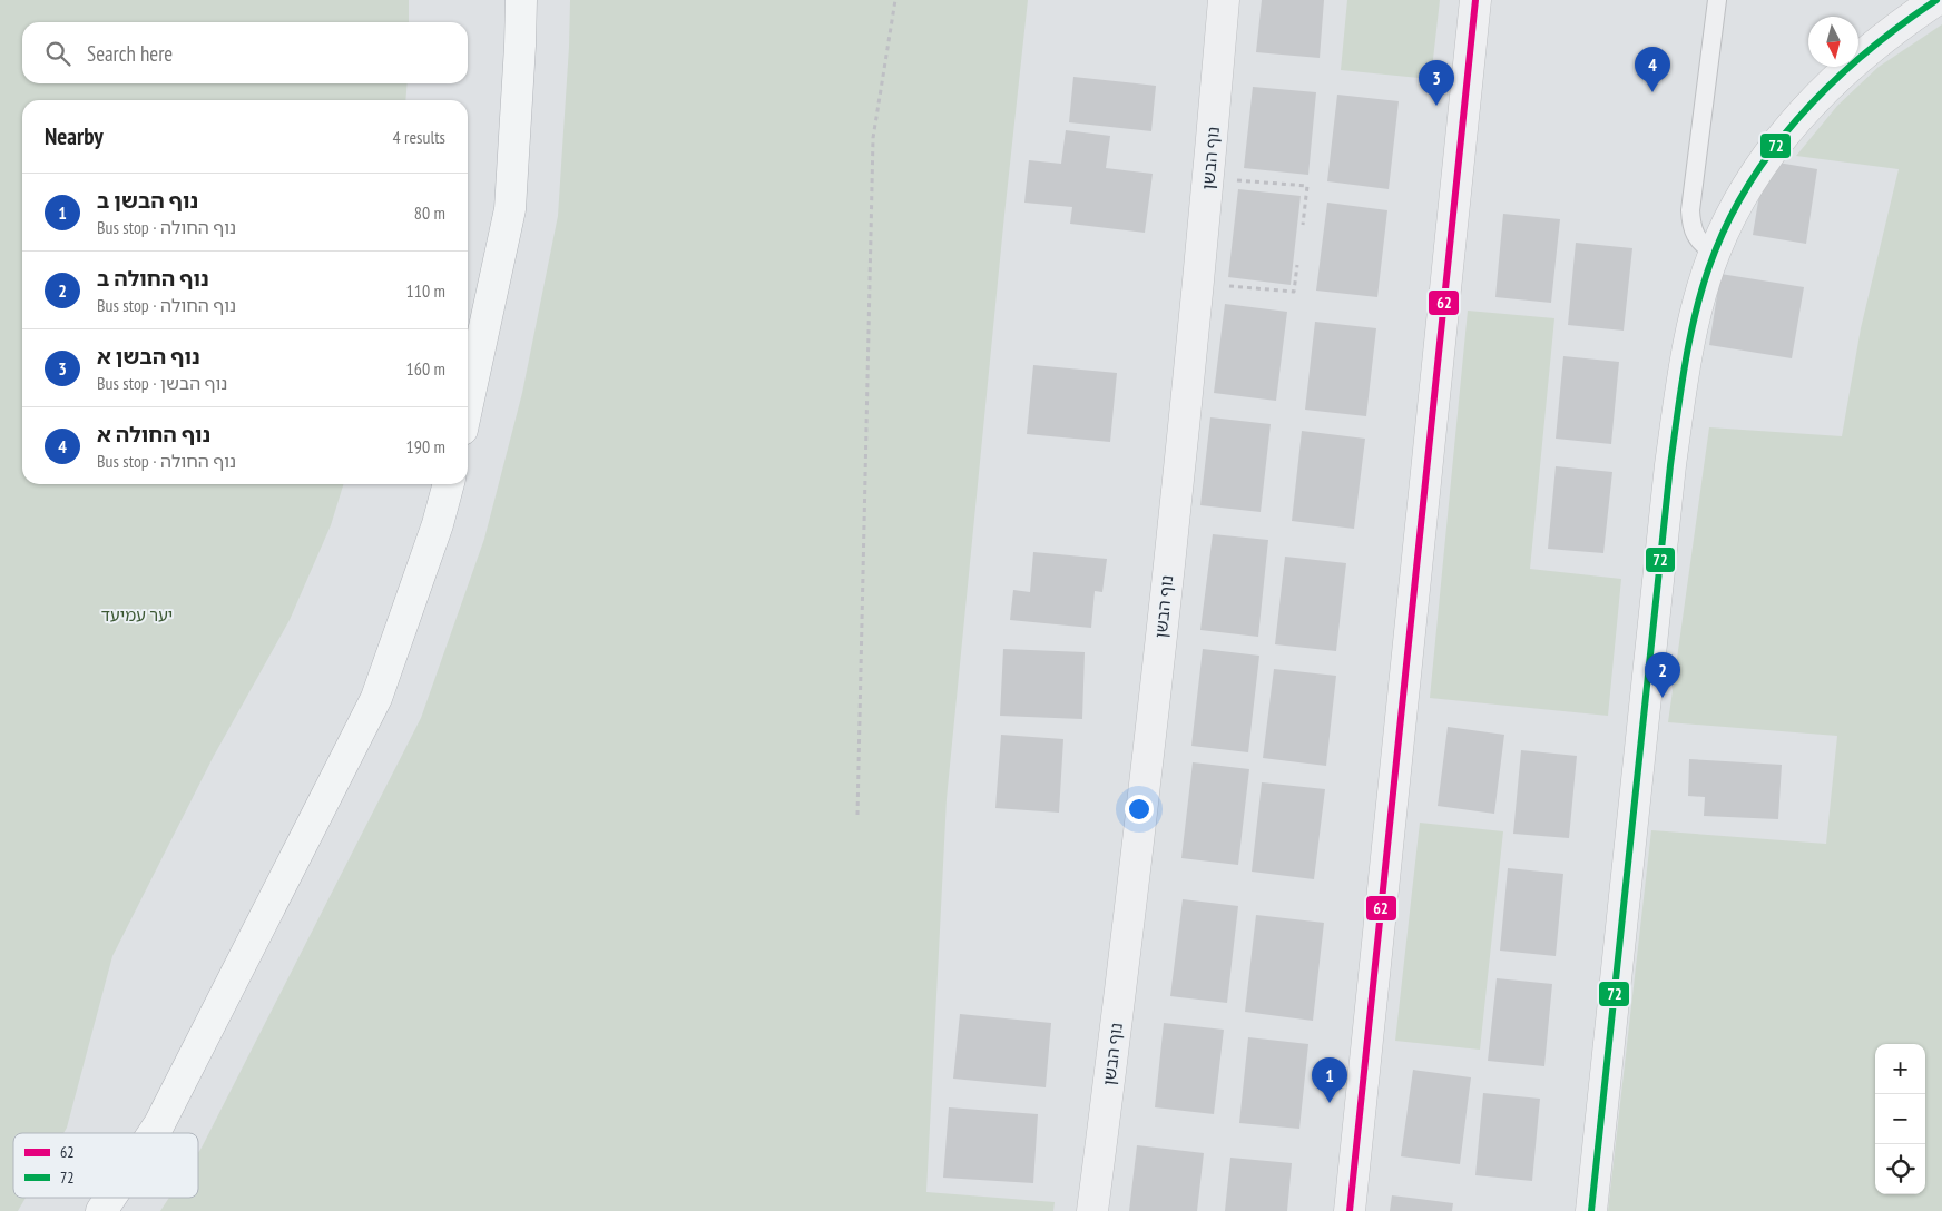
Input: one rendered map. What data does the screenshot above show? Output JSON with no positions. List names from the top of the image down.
{
  "streets": {
    "street": ["נוף הבשן"]
  },
  "parks": ["יער עמיעד"],
  "lines": ["transit line 62", "transit line 72"],
  "legend": ["62", "72"],
  "north": "bottom",
  "page": {
    "search": "Search here",
    "pins": [
      "4",
      "3",
      "2",
      "1"
    ],
    "heading": ["Nearby", "4 results"],
    "list": [
      {
        "mark": "1",
        "name": "נוף הבשן ב",
        "note": "Bus stop · נוף החולה",
        "value": "80 m"
      },
      {
        "mark": "2",
        "name": "נוף החולה ב",
        "note": "Bus stop · נוף החולה",
        "value": "110 m"
      },
      {
        "mark": "3",
        "name": "נוף הבשן א",
        "note": "Bus stop · נוף הבשן",
        "value": "160 m"
      },
      {
        "mark": "4",
        "name": "נוף החולה א",
        "note": "Bus stop · נוף החולה",
        "value": "190 m"
      }
    ],
    "map_buttons": ["+", "−"]
  }
}
